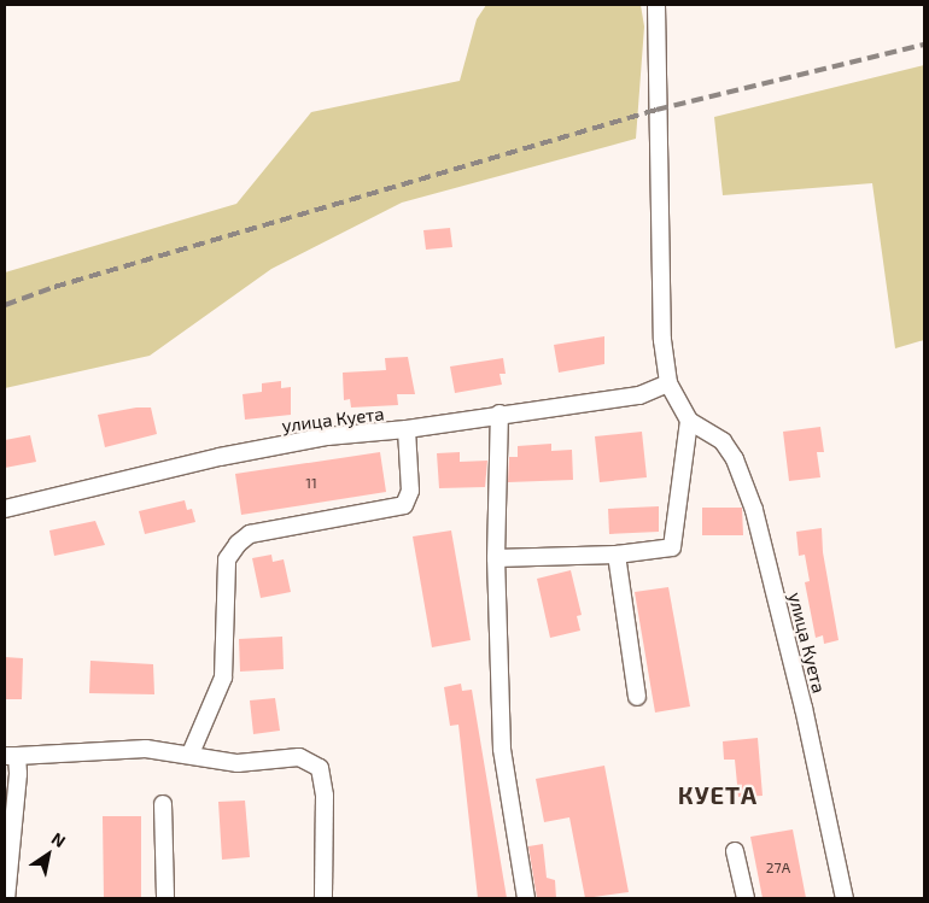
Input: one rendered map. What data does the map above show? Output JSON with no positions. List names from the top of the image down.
{
  "streets": {
    "street": ["улица Куета"]
  },
  "districts": ["КУЕТА"],
  "house_numbers": ["11", "27А"],
  "north": "top right"
}
